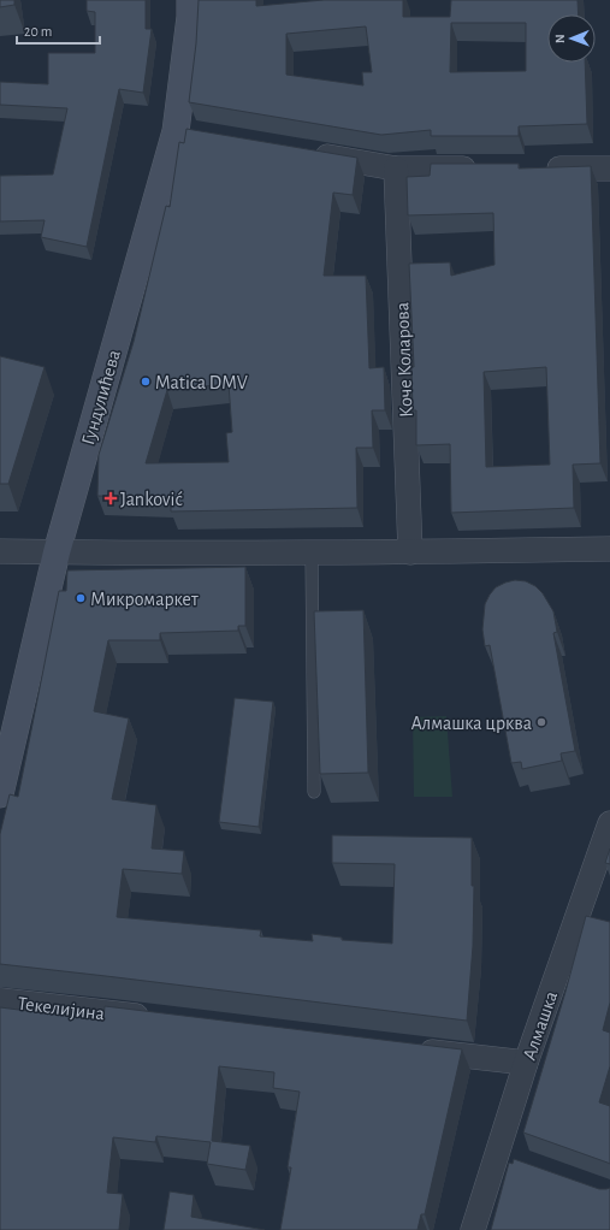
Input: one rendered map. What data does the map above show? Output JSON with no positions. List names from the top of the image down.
{
  "streets": {
    "street": [
      "Коче Коларова",
      "Гундулићева",
      "Текелијина",
      "Алмашка"
    ]
  },
  "places": {
    "other": ["Matica DMV", "Микромаркет", "Алмашка црква"],
    "health": ["Janković"]
  },
  "scale_bar": "20 m",
  "north": "left"
}
